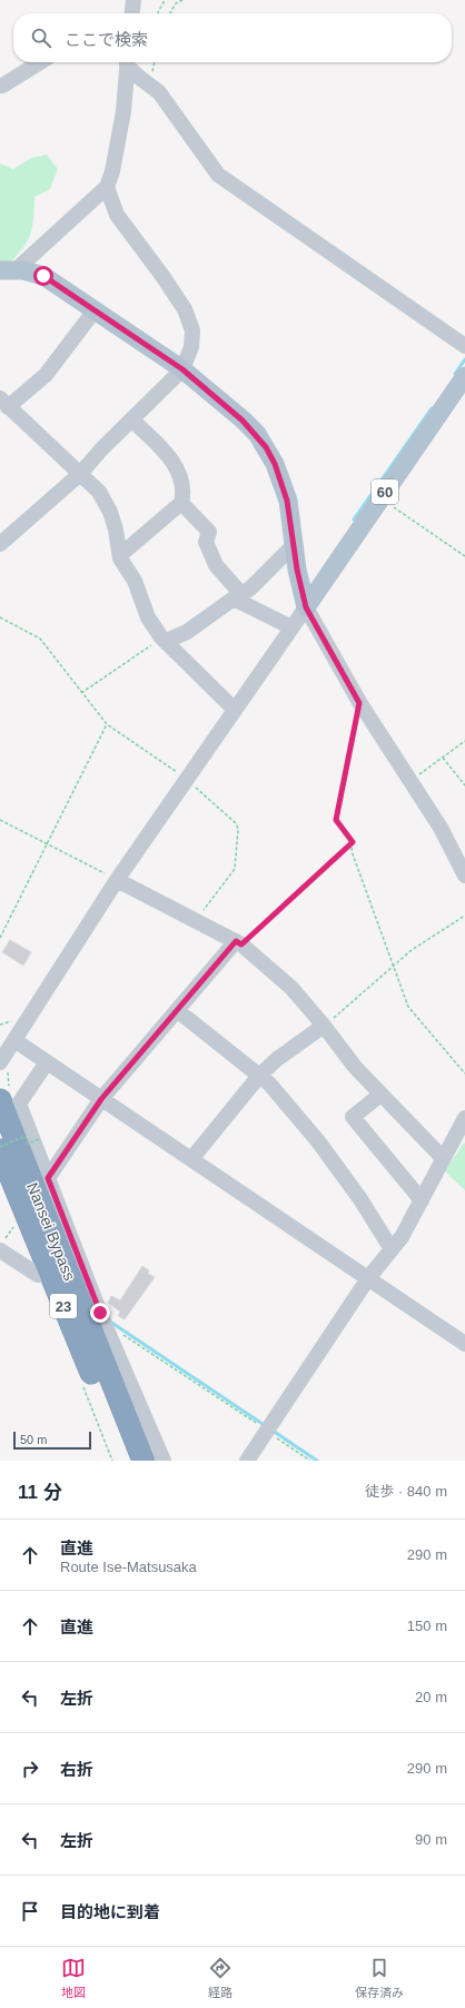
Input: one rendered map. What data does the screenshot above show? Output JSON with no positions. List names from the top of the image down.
{
  "streets": {
    "highway": ["Nansei Bypass", "23"],
    "main road": ["60"]
  },
  "scale_bar": "50 m",
  "page": {
    "search": "ここで検索",
    "scale": "50 m",
    "heading": ["11 分", "徒歩 · 840 m"],
    "list": [
      ["直進", "Route Ise-Matsusaka", "290 m"],
      ["直進", "150 m"],
      ["左折", "20 m"],
      ["右折", "290 m"],
      ["左折", "90 m"],
      "目的地に到着"
    ],
    "nav": ["地図", "経路", "保存済み"]
  }
}
